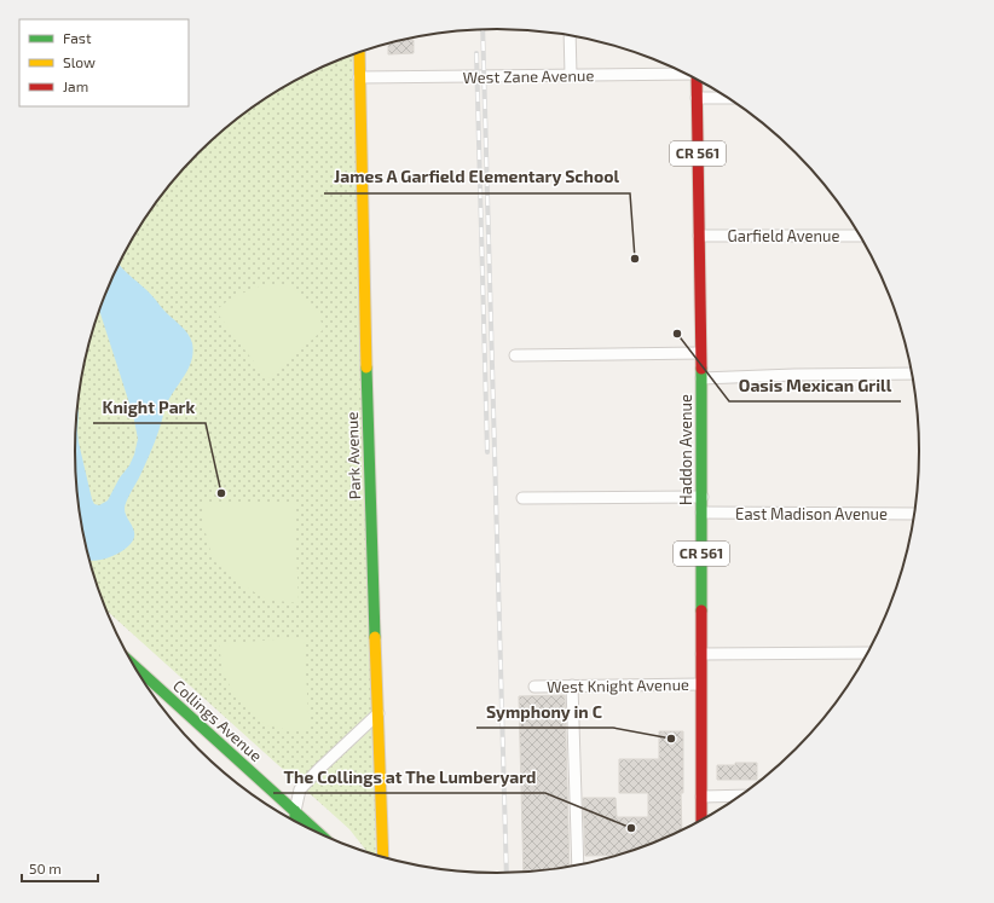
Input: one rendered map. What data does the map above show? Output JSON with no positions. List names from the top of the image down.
{
  "streets": {
    "main road": [
      "CR 561",
      "Haddon Avenue",
      "Park Avenue",
      "Collings Avenue"
    ],
    "street": [
      "West Zane Avenue",
      "Garfield Avenue",
      "East Madison Avenue",
      "West Knight Avenue"
    ]
  },
  "crossings": [
    ["West Zane Avenue", "Park Avenue"],
    ["Garfield Avenue", "Haddon Avenue"],
    ["Haddon Avenue", "East Madison Avenue"],
    ["Haddon Avenue", "West Knight Avenue"]
  ],
  "places": [
    "James A Garfield Elementary School",
    "Oasis Mexican Grill",
    "Knight Park",
    "Symphony in C",
    "The Collings at The Lumberyard"
  ],
  "legend": ["Fast", "Slow", "Jam"],
  "scale_bar": "50 m"
}
